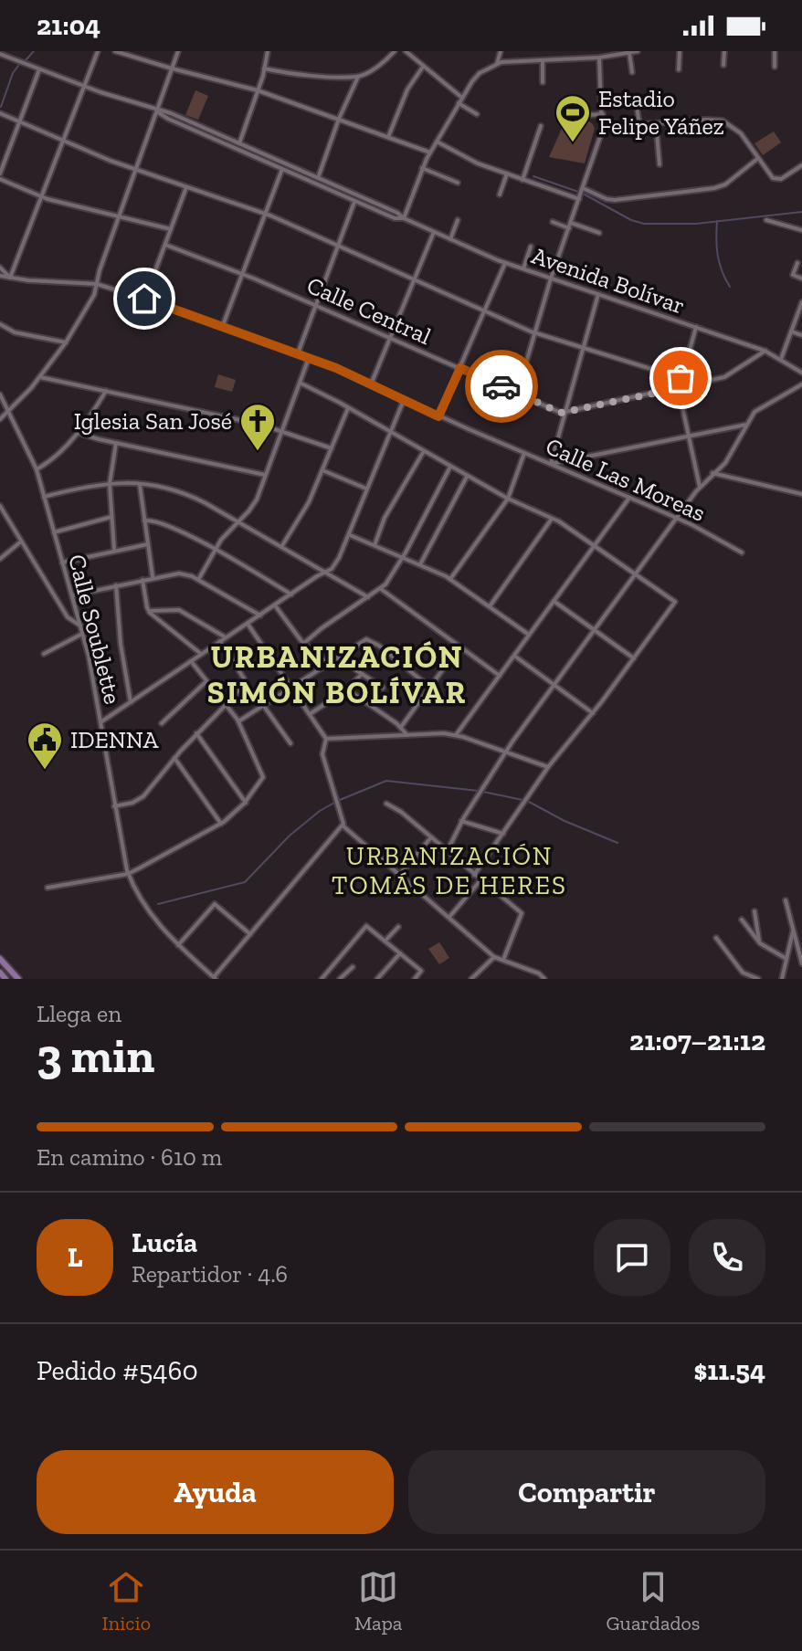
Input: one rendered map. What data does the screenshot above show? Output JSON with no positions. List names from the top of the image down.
{
  "streets": {
    "street": [
      "Avenida Bolívar",
      "Calle Central",
      "Calle Las Moreas",
      "Calle Soublette"
    ]
  },
  "districts": ["URBANIZACIÓN SIMÓN BOLÍVAR", "URBANIZACIÓN TOMÁS DE HERES"],
  "places": {
    "sports": ["Estadio Felipe Yáñez"],
    "church": ["Iglesia San José"],
    "public building": ["IDENNA"]
  },
  "page": {
    "status": "21:04",
    "heading": ["3 min", "Llega en", "21:07–21:12"],
    "panel": [
      "Lucía",
      "Repartidor · 4.6",
      "Pedido #5460",
      "$11.54"
    ],
    "bar": "En camino · 610 m",
    "round": "L",
    "buttons": ["Ayuda", "Compartir"],
    "tabs": ["Inicio", "Mapa", "Guardados"]
  }
}
